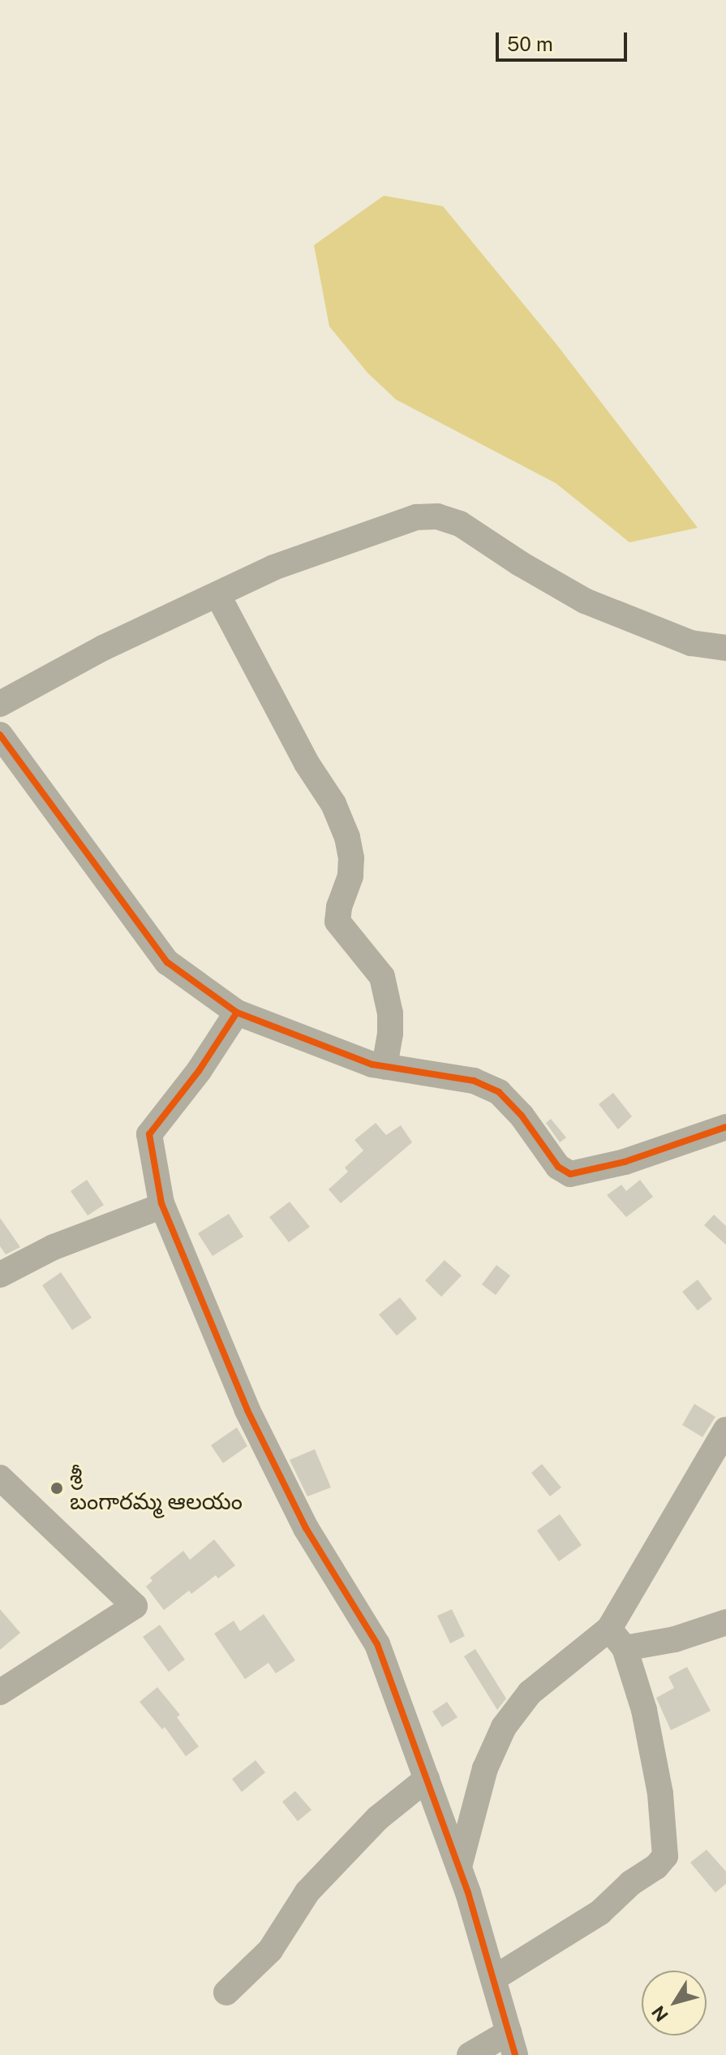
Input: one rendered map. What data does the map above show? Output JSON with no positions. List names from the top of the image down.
{
  "places": ["శ్రీ బంగారమ్మ ఆలయం"],
  "scale_bar": "50 m",
  "north": "bottom left"
}
